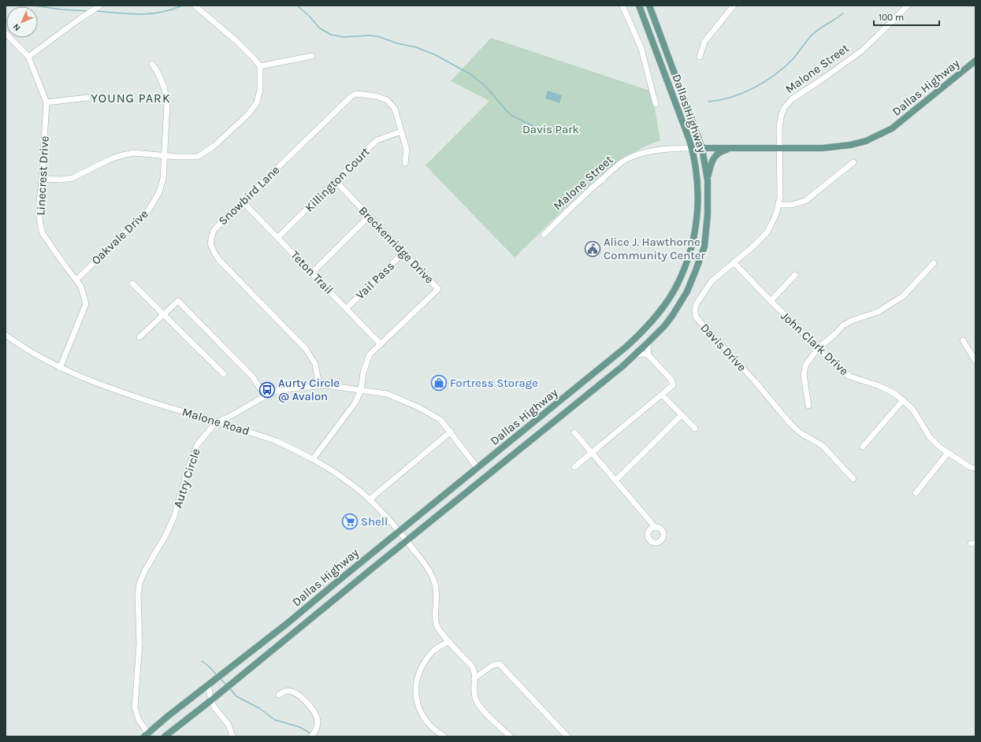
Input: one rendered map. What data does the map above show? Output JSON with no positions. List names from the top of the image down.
{
  "streets": {
    "main road": ["Malone Street", "Dallas Highway"],
    "street": [
      "Linecrest Drive",
      "Killington Court",
      "Snowbird Lane",
      "Oakvale Drive",
      "Breckenridge Drive",
      "Teton Trail",
      "Vail Pass",
      "John Clark Drive",
      "Davis Drive",
      "Malone Road",
      "Autry Circle"
    ]
  },
  "crossings": [
    ["Malone Street", "Dallas Highway"],
    ["Malone Street", "Davis Drive"],
    ["Dallas Highway", "Davis Drive"],
    ["Dallas Highway", "Malone Road"],
    ["Dallas Highway", "Autry Circle"],
    ["Linecrest Drive", "Oakvale Drive"],
    ["Linecrest Drive", "Malone Road"],
    ["Killington Court", "Snowbird Lane"],
    ["Killington Court", "Breckenridge Drive"],
    ["Killington Court", "Teton Trail"],
    ["Snowbird Lane", "Teton Trail"],
    ["Snowbird Lane", "Autry Circle"],
    ["Breckenridge Drive", "Teton Trail"],
    ["Breckenridge Drive", "Vail Pass"],
    ["Breckenridge Drive", "Malone Road"],
    ["Breckenridge Drive", "Autry Circle"],
    ["Teton Trail", "Vail Pass"],
    ["John Clark Drive", "Davis Drive"],
    ["Malone Road", "Autry Circle"]
  ],
  "districts": ["YOUNG PARK"],
  "parks": ["Davis Park"],
  "places": {
    "public building": ["Alice J. Hawthorne Community Center"],
    "shop": ["Fortress Storage"],
    "bus stop": ["Aurty Circle @ Avalon"],
    "supermarket": ["Shell"]
  },
  "scale_bar": "100 m",
  "north": "bottom left"
}
